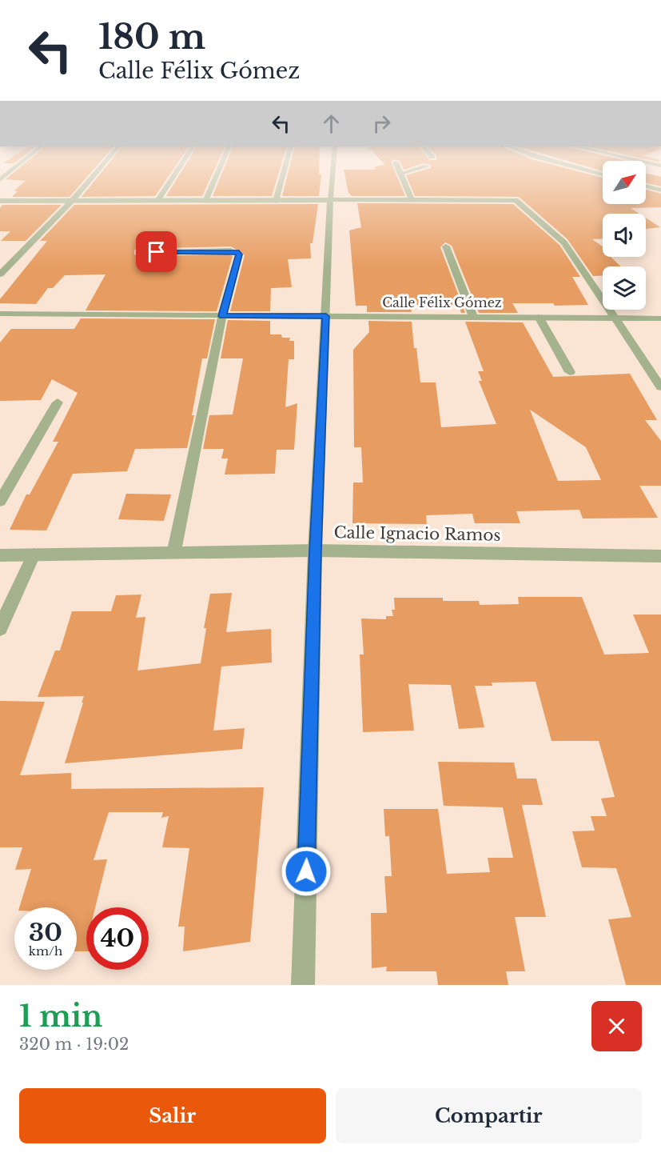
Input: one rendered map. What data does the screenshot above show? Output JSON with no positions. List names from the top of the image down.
{
  "streets": {
    "street": ["Calle Félix Gómez", "Calle Ignacio Ramos"]
  },
  "north": "top right",
  "page": {
    "turn": ["180 m", "Calle Félix Gómez"],
    "speed": "30 km/h",
    "limit": "40",
    "heading": ["1 min", "320 m · 19:02"],
    "buttons": ["Salir", "Compartir"]
  }
}
